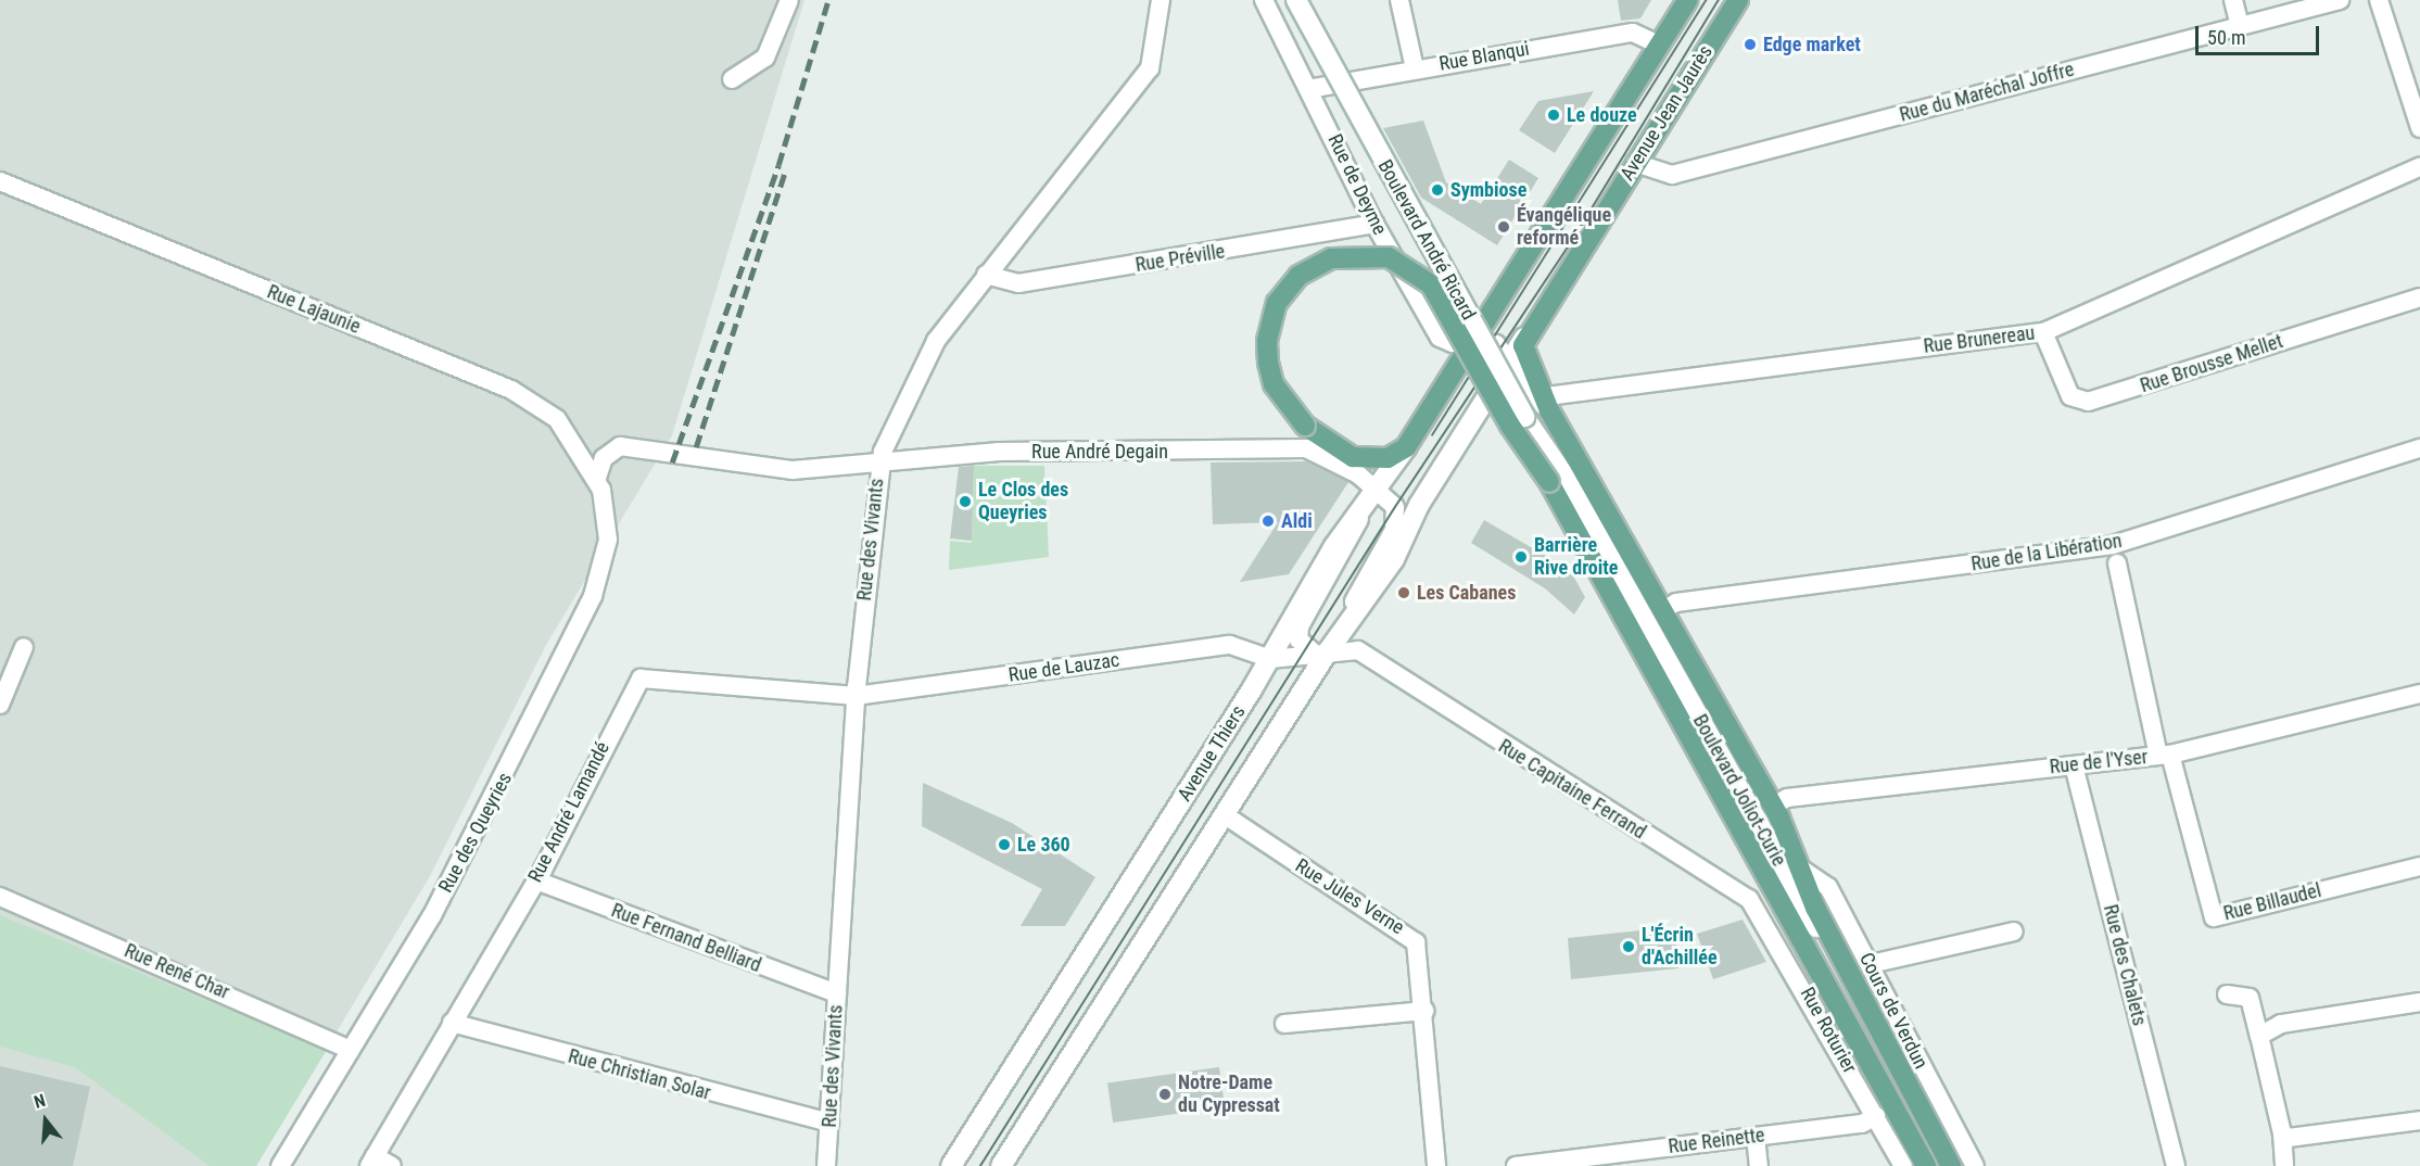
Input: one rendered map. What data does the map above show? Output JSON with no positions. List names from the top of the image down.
{
  "streets": {
    "main road": [
      "Avenue Jean Jaurès",
      "Boulevard André Ricard",
      "Avenue Thiers",
      "Boulevard Joliot-Curie"
    ],
    "street": [
      "Rue Blanqui",
      "Rue du Maréchal Joffre",
      "Rue de Deyme",
      "Rue Préville",
      "Rue Lajaunie",
      "Rue Brunereau",
      "Rue Brousse Mellet",
      "Rue André Degain",
      "Rue des Vivants",
      "Rue de la Libération",
      "Rue de Lauzac",
      "Rue de l'Yser",
      "Rue Capitaine Ferrand",
      "Rue André Lamandé",
      "Rue des Queyries",
      "Rue Jules Verne",
      "Rue Billaudel",
      "Rue Fernand Belliard",
      "Rue des Chalets",
      "Rue René Char",
      "Cours de Verdun",
      "Rue Roturier",
      "Rue Christian Solar",
      "Rue Reinette"
    ]
  },
  "crossings": [
    ["Rue Blanqui", "Rue de Deyme"],
    ["Rue du Maréchal Joffre", "Avenue Jean Jaurès"],
    ["Rue de Deyme", "Rue Préville"],
    ["Rue de Deyme", "Avenue Thiers"],
    ["Boulevard André Ricard", "Boulevard Joliot-Curie"],
    ["Rue Préville", "Rue des Vivants"],
    ["Rue Lajaunie", "Rue André Degain"],
    ["Rue Lajaunie", "Rue des Queyries"],
    ["Rue Brunereau", "Rue Brousse Mellet"],
    ["Rue André Degain", "Rue des Vivants"],
    ["Rue André Degain", "Boulevard Joliot-Curie"],
    ["Rue André Degain", "Rue des Queyries"],
    ["Rue des Vivants", "Rue de Lauzac"],
    ["Rue des Vivants", "Rue André Lamandé"],
    ["Rue des Vivants", "Rue Fernand Belliard"],
    ["Rue des Vivants", "Rue Christian Solar"],
    ["Rue de Lauzac", "Avenue Thiers"],
    ["Rue de Lauzac", "Rue Capitaine Ferrand"],
    ["Rue de Lauzac", "Rue André Lamandé"],
    ["Avenue Thiers", "Rue Capitaine Ferrand"],
    ["Rue de l'Yser", "Rue Billaudel"],
    ["Rue de l'Yser", "Rue des Chalets"],
    ["Rue Capitaine Ferrand", "Rue Roturier"],
    ["Rue André Lamandé", "Rue Fernand Belliard"],
    ["Rue André Lamandé", "Rue Christian Solar"],
    ["Rue des Queyries", "Rue René Char"],
    ["Rue Roturier", "Rue Reinette"]
  ],
  "places": [
    "Edge market",
    "Le douze",
    "Symbiose",
    "Évangélique reformé",
    "Le Clos des Queyries",
    "Aldi",
    "Barrière Rive droite",
    "Les Cabanes",
    "Le 360",
    "L'Écrin d'Achillée",
    "Notre-Dame du Cypressat"
  ],
  "scale_bar": "50 m",
  "north": "top"
}
